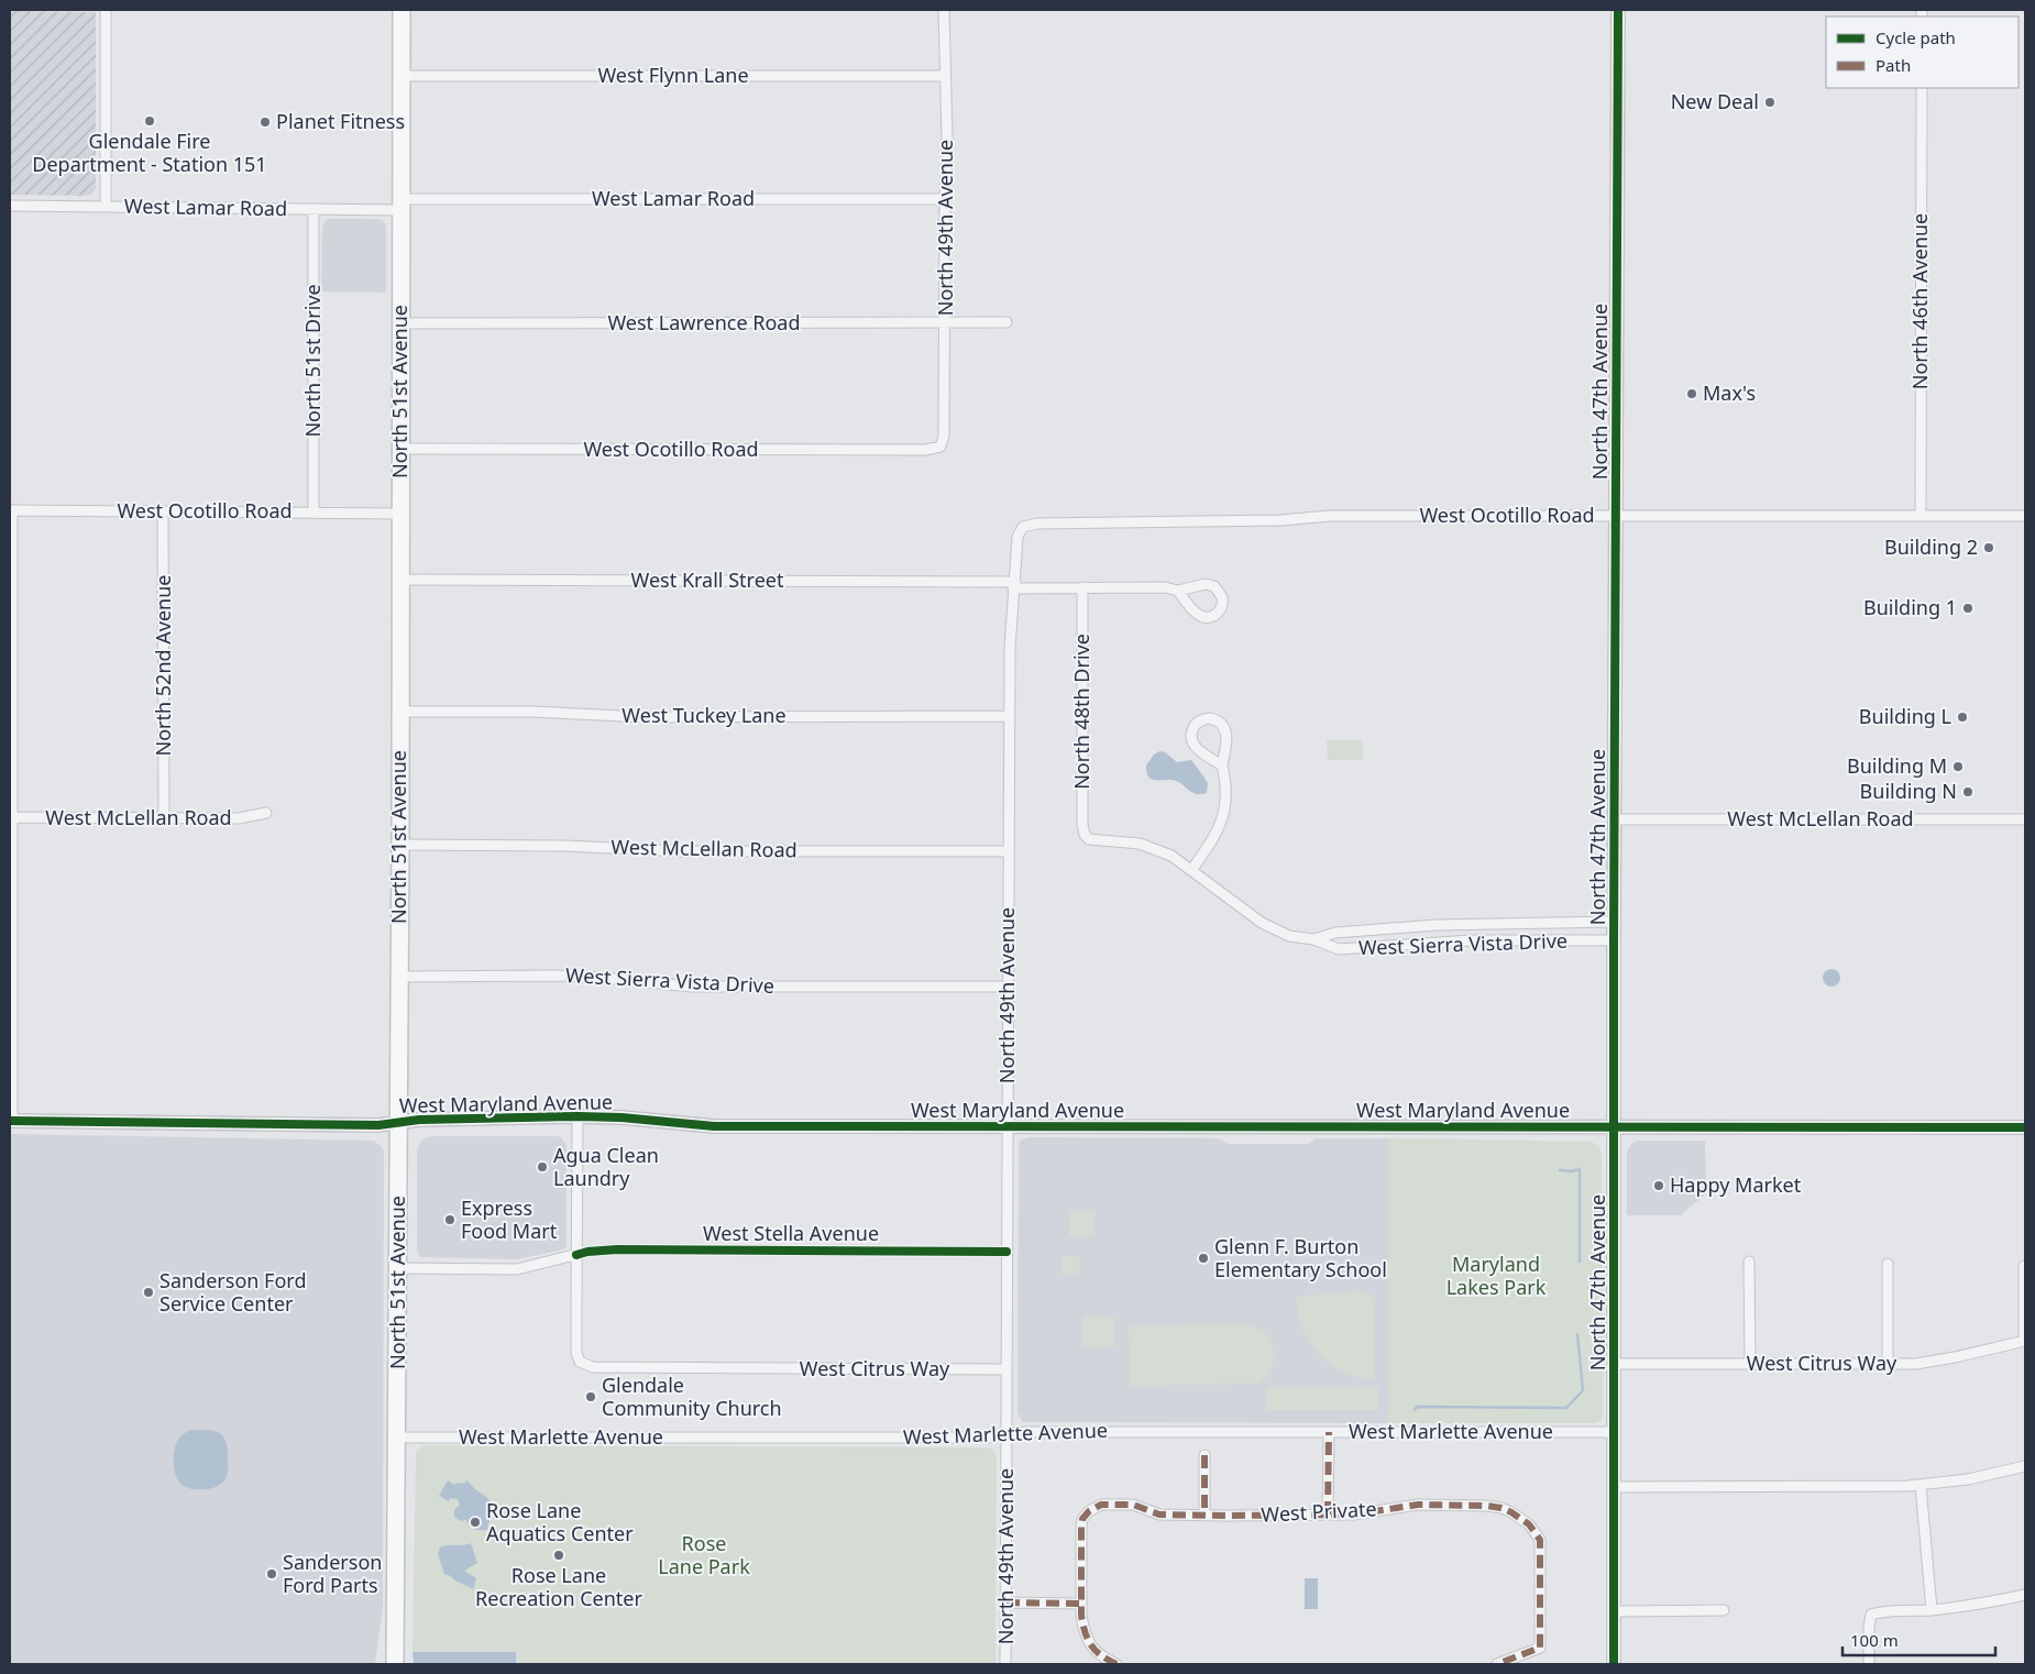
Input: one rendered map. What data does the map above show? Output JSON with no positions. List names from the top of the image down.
{
  "streets": {
    "main road": ["North 51st Avenue"],
    "street": [
      "West Flynn Lane",
      "West Lamar Road",
      "North 49th Avenue",
      "North 46th Avenue",
      "West Lawrence Road",
      "North 51st Drive",
      "North 47th Avenue",
      "West Ocotillo Road",
      "West Krall Street",
      "North 52nd Avenue",
      "North 48th Drive",
      "West Tuckey Lane",
      "West McLellan Road",
      "West Sierra Vista Drive",
      "West Maryland Avenue",
      "West Stella Avenue",
      "West Citrus Way",
      "West Marlette Avenue",
      "West Private"
    ]
  },
  "crossings": [
    ["West Flynn Lane", "North 49th Avenue"],
    ["West Flynn Lane", "North 51st Avenue"],
    ["West Lamar Road", "North 49th Avenue"],
    ["West Lamar Road", "North 51st Drive"],
    ["West Lamar Road", "North 51st Avenue"],
    ["North 49th Avenue", "West Lawrence Road"],
    ["North 49th Avenue", "West Ocotillo Road"],
    ["North 49th Avenue", "West Krall Street"],
    ["North 49th Avenue", "West Tuckey Lane"],
    ["North 49th Avenue", "West McLellan Road"],
    ["North 49th Avenue", "West Sierra Vista Drive"],
    ["North 49th Avenue", "West Maryland Avenue"],
    ["North 49th Avenue", "West Stella Avenue"],
    ["North 49th Avenue", "West Citrus Way"],
    ["North 49th Avenue", "West Marlette Avenue"],
    ["North 46th Avenue", "West Ocotillo Road"],
    ["West Lawrence Road", "North 51st Avenue"],
    ["North 51st Drive", "West Ocotillo Road"],
    ["North 51st Avenue", "West Ocotillo Road"],
    ["North 51st Avenue", "West Krall Street"],
    ["North 51st Avenue", "West Tuckey Lane"],
    ["North 51st Avenue", "West McLellan Road"],
    ["North 51st Avenue", "West Sierra Vista Drive"],
    ["North 51st Avenue", "West Maryland Avenue"],
    ["North 51st Avenue", "West Stella Avenue"],
    ["North 51st Avenue", "West Marlette Avenue"],
    ["North 47th Avenue", "West Ocotillo Road"],
    ["North 47th Avenue", "West McLellan Road"],
    ["North 47th Avenue", "West Sierra Vista Drive"],
    ["North 47th Avenue", "West Maryland Avenue"],
    ["North 47th Avenue", "West Citrus Way"],
    ["North 47th Avenue", "West Marlette Avenue"],
    ["West Ocotillo Road", "North 52nd Avenue"],
    ["West Krall Street", "North 48th Drive"],
    ["North 52nd Avenue", "West McLellan Road"],
    ["North 48th Drive", "West Sierra Vista Drive"],
    ["West Stella Avenue", "West Citrus Way"]
  ],
  "parks": ["Maryland Lakes Park", "Rose Lane Park"],
  "places": [
    "New Deal",
    "Glendale Fire Department - Station 151",
    "Planet Fitness",
    "Max's",
    "Building 2",
    "Building 1",
    "Building L",
    "Building M",
    "Building N",
    "Agua Clean Laundry",
    "Happy Market",
    "Express Food Mart",
    "Glenn F. Burton Elementary School",
    "Sanderson Ford Service Center",
    "Glendale Community Church",
    "Rose Lane Aquatics Center",
    "Rose Lane Recreation Center",
    "Sanderson Ford Parts"
  ],
  "legend": ["Cycle path", "Path"],
  "scale_bar": "100 m"
}
